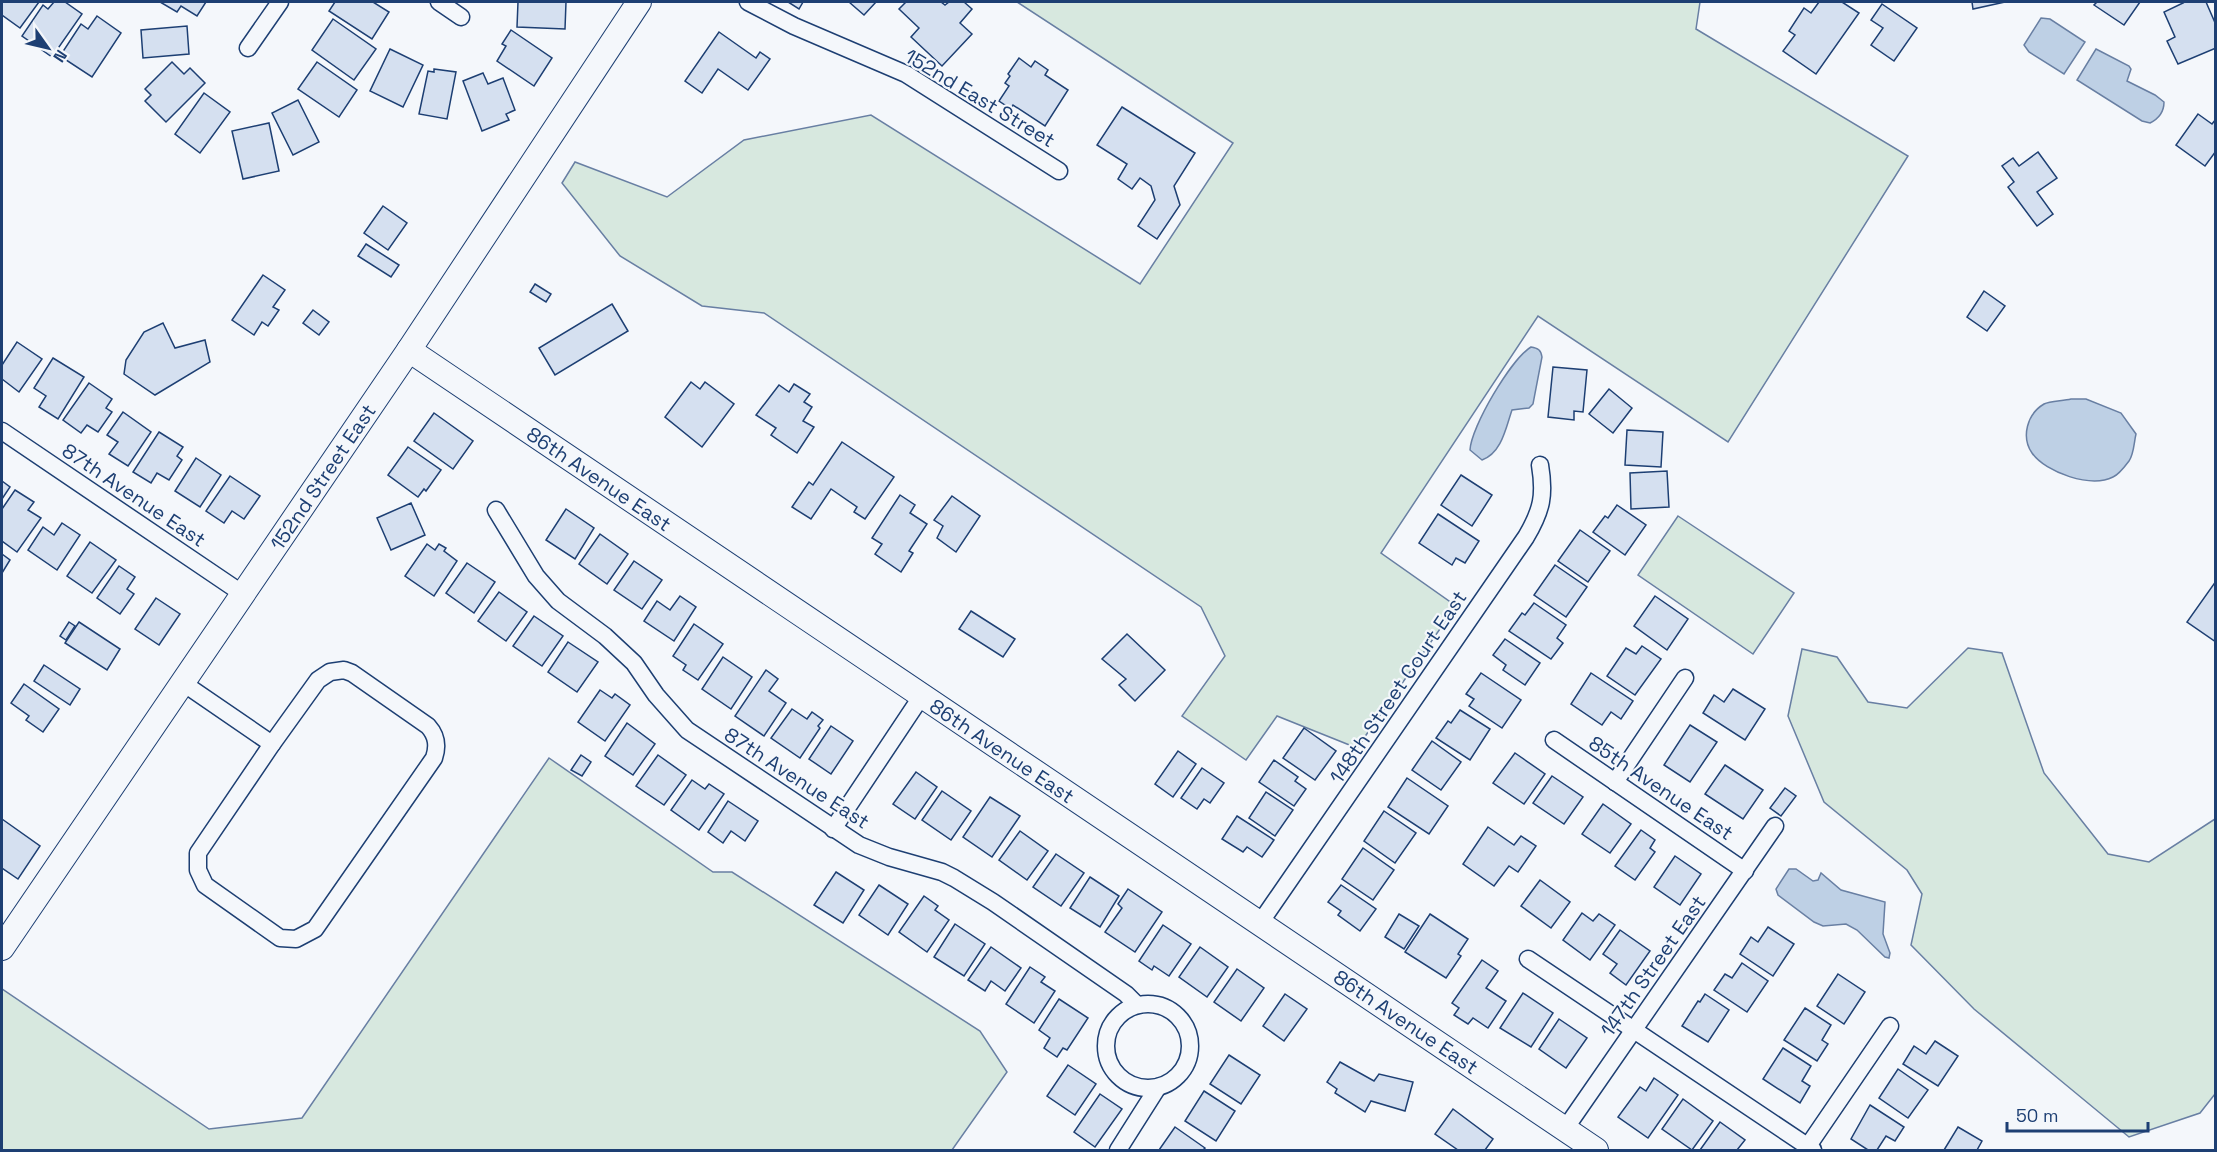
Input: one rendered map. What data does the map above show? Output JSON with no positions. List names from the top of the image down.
{
  "streets": {
    "street": [
      "152nd East Street",
      "152nd Street East",
      "86th Avenue East",
      "87th Avenue East",
      "148th Street Court East",
      "85th Avenue East",
      "147th Street East"
    ]
  },
  "crossings": [
    ["152nd Street East", "86th Avenue East"],
    ["152nd Street East", "87th Avenue East"],
    ["86th Avenue East", "148th Street Court East"],
    ["86th Avenue East", "147th Street East"],
    ["85th Avenue East", "147th Street East"]
  ],
  "scale_bar": "50 m",
  "north": "bottom right"
}
